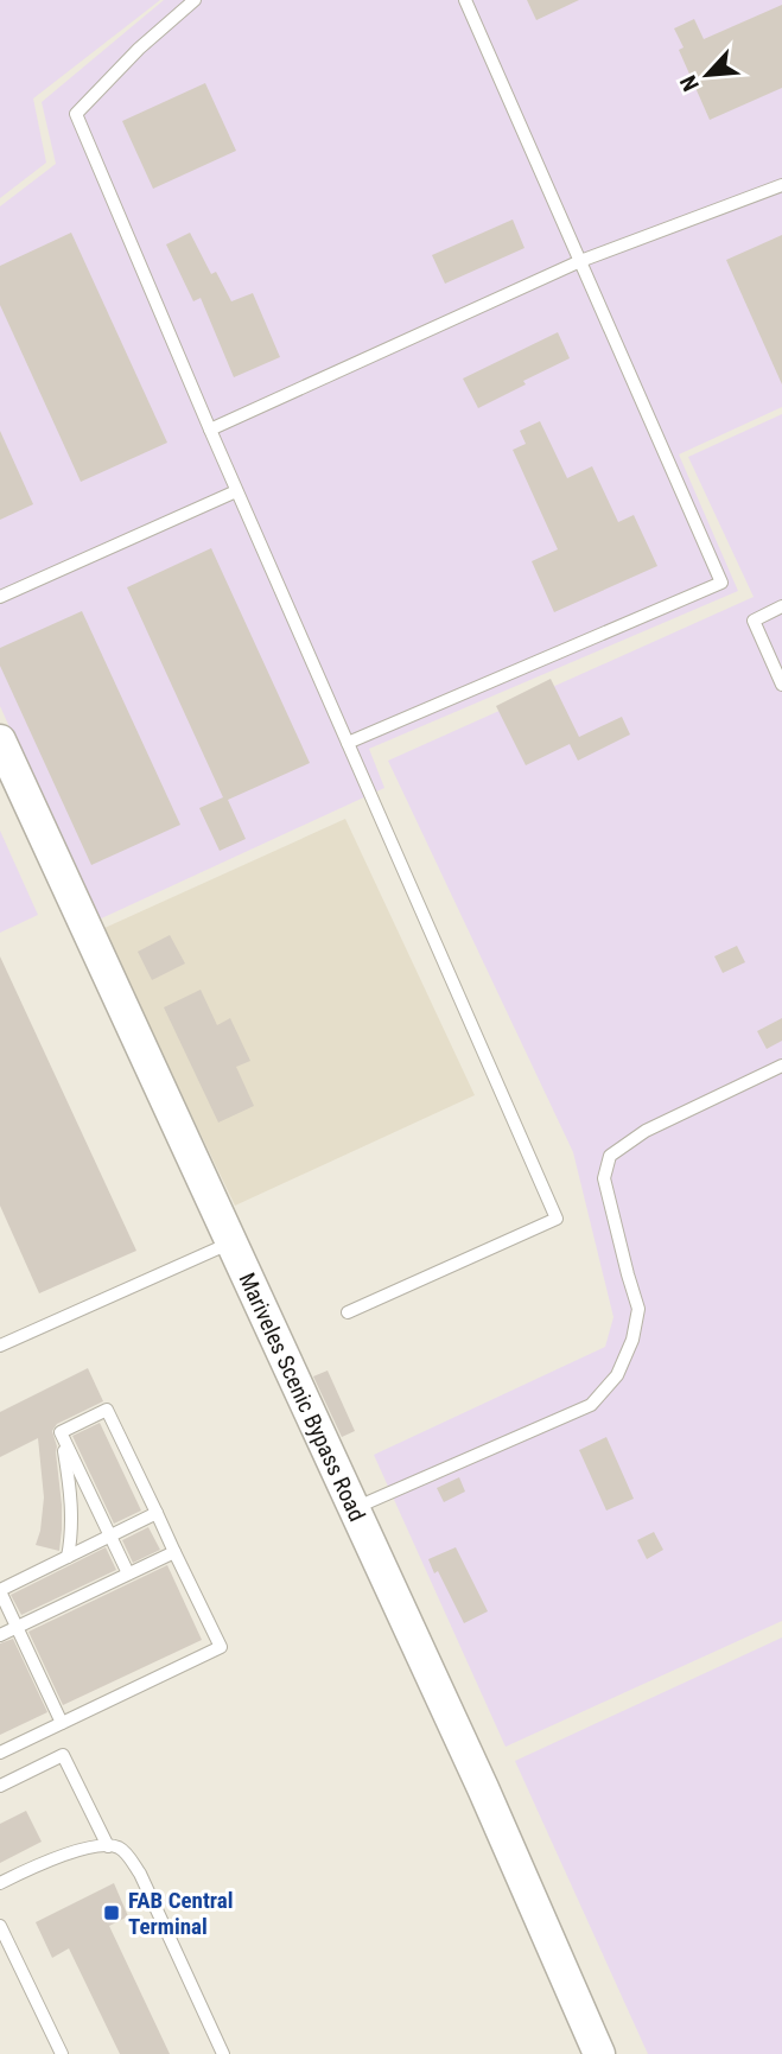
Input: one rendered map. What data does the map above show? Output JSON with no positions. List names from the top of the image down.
{
  "streets": {
    "main road": ["Mariveles Scenic Bypass Road"]
  },
  "places": {
    "transit": ["FAB Central Terminal"]
  },
  "north": "bottom left"
}
